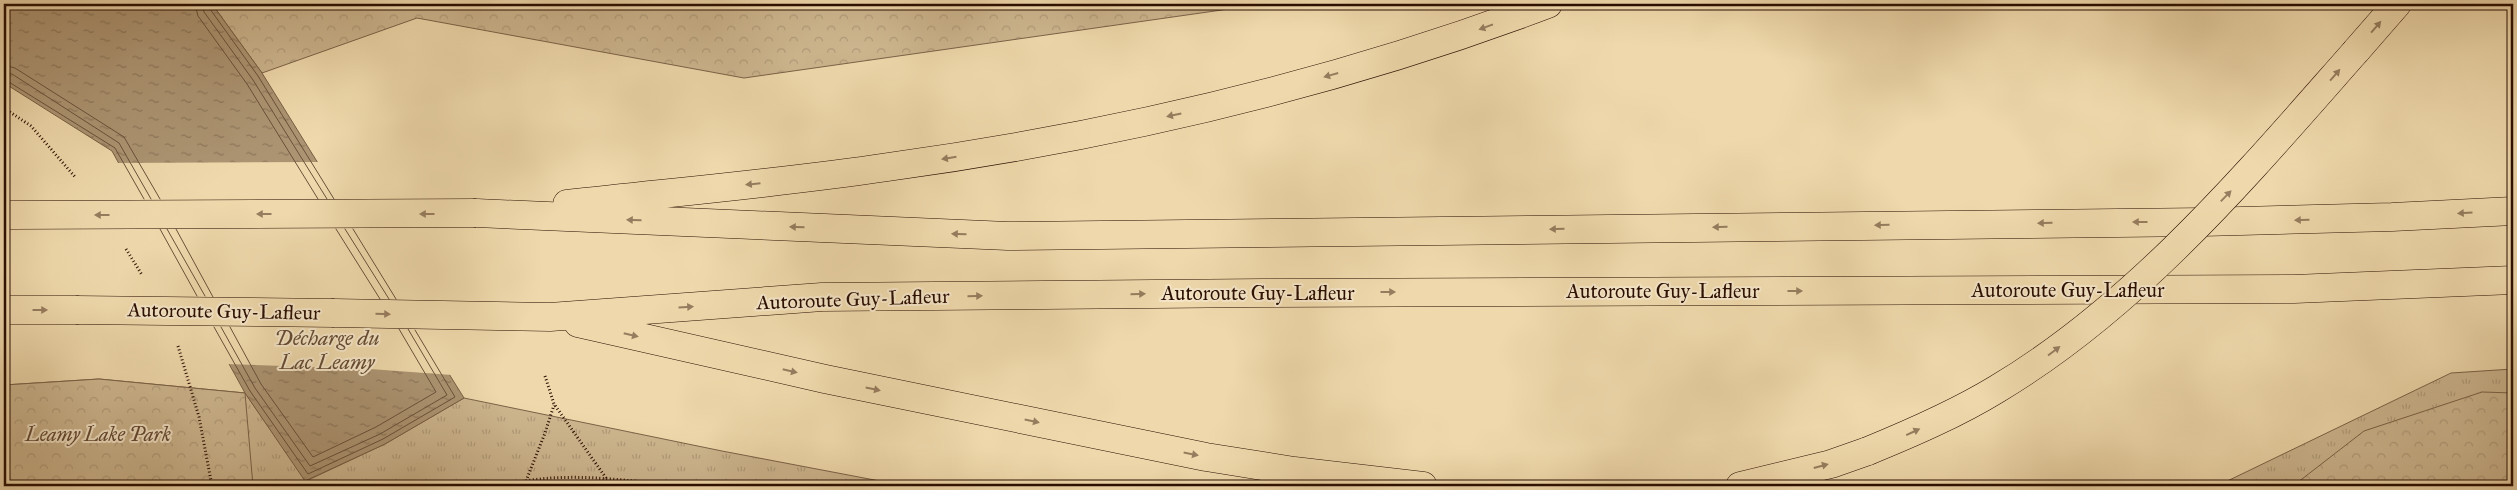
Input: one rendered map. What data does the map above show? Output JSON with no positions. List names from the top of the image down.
{
  "streets": {
    "highway": ["Autoroute Guy-Lafleur"]
  },
  "water": ["Décharge du Lac Leamy"],
  "parks": ["Leamy Lake Park"]
}
